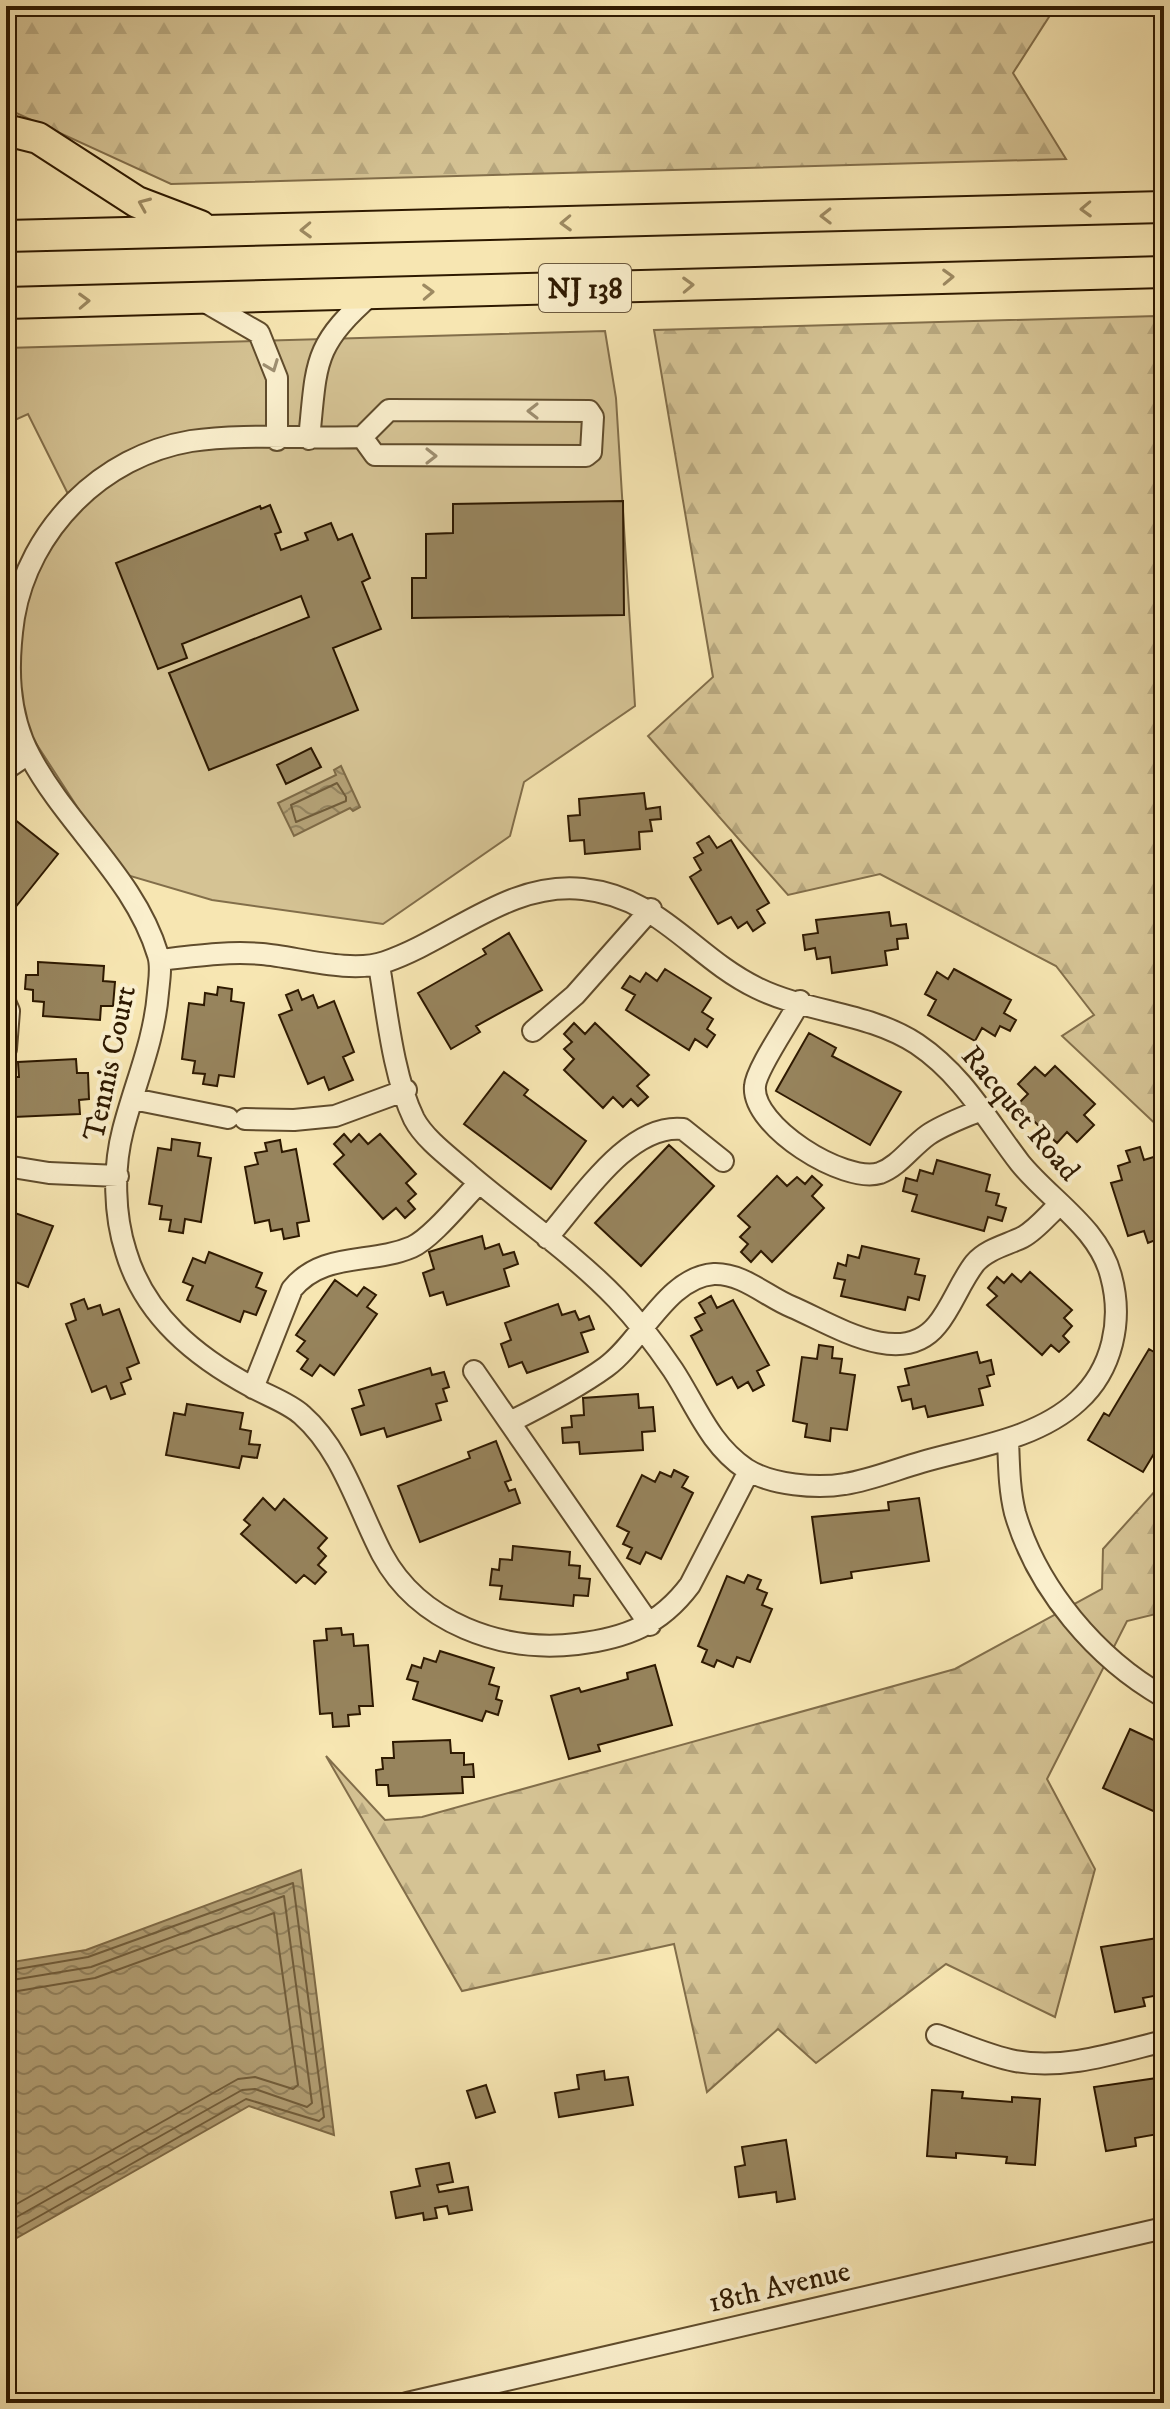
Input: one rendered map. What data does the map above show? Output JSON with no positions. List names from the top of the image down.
{
  "streets": {
    "highway": ["NJ 138"],
    "street": ["Tennis Court", "Racquet Road", "18th Avenue"]
  },
  "crossings": [
    ["Tennis Court", "Racquet Road"]
  ]
}
